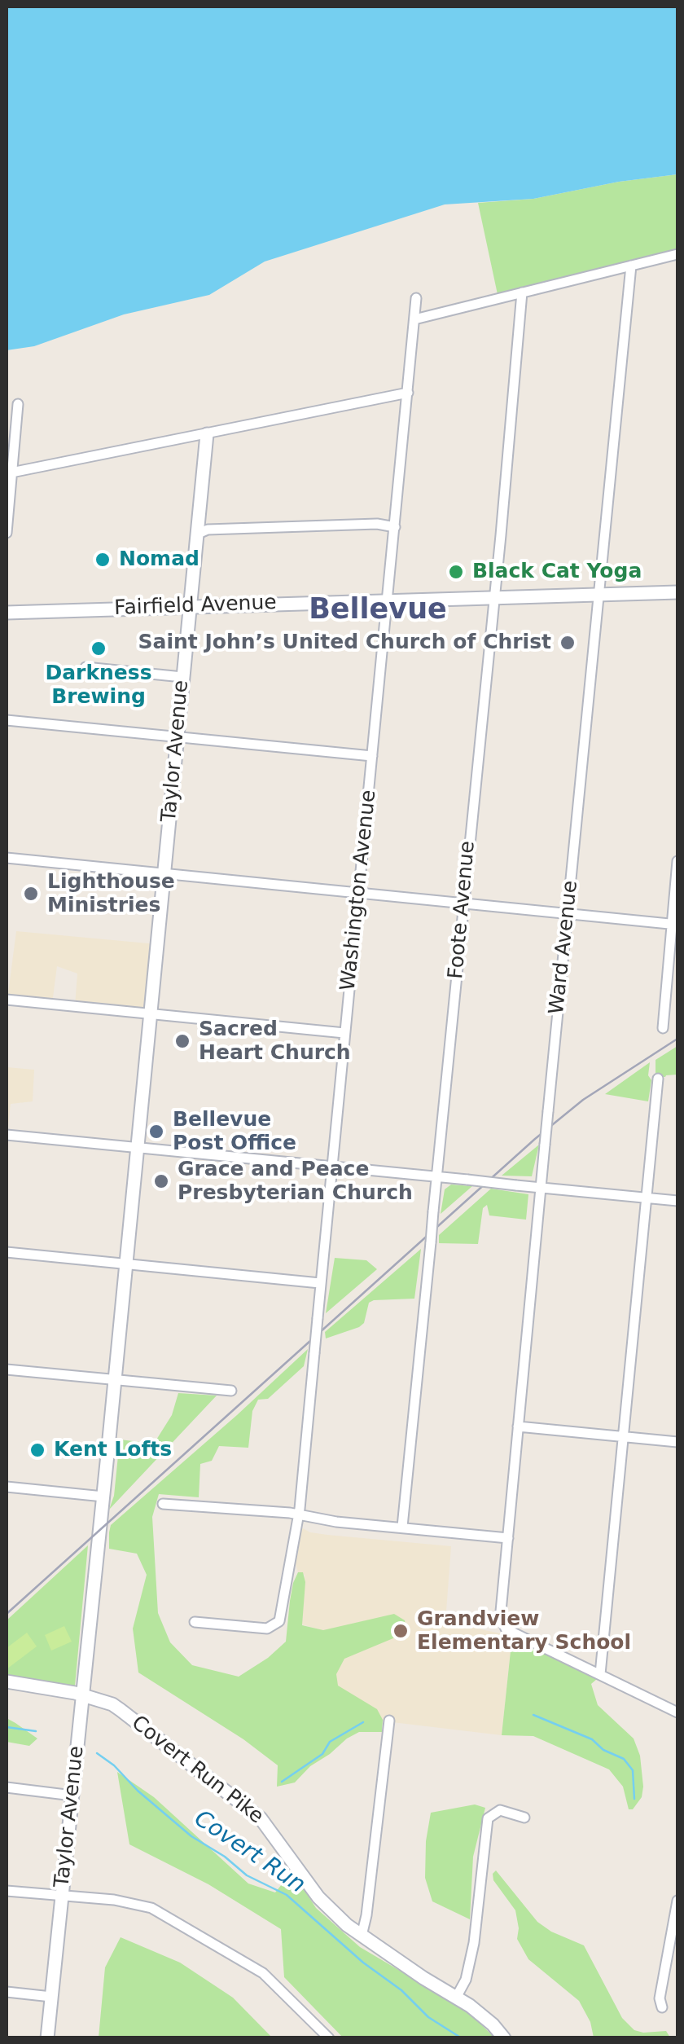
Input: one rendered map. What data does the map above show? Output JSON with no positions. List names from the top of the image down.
{
  "streets": {
    "street": [
      "Fairfield Avenue",
      "Taylor Avenue",
      "Washington Avenue",
      "Foote Avenue",
      "Ward Avenue",
      "Covert Run Pike"
    ]
  },
  "crossings": [
    ["Fairfield Avenue", "Taylor Avenue"],
    ["Fairfield Avenue", "Washington Avenue"],
    ["Fairfield Avenue", "Foote Avenue"],
    ["Fairfield Avenue", "Ward Avenue"],
    ["Taylor Avenue", "Covert Run Pike"]
  ],
  "districts": ["Bellevue"],
  "water": ["Covert Run"],
  "places": [
    "Nomad",
    "Black Cat Yoga",
    "Saint John’s United Church of Christ",
    "Darkness Brewing",
    "Lighthouse Ministries",
    "Sacred Heart Church",
    "Bellevue Post Office",
    "Grace and Peace Presbyterian Church",
    "Kent Lofts",
    "Grandview Elementary School"
  ]
}
